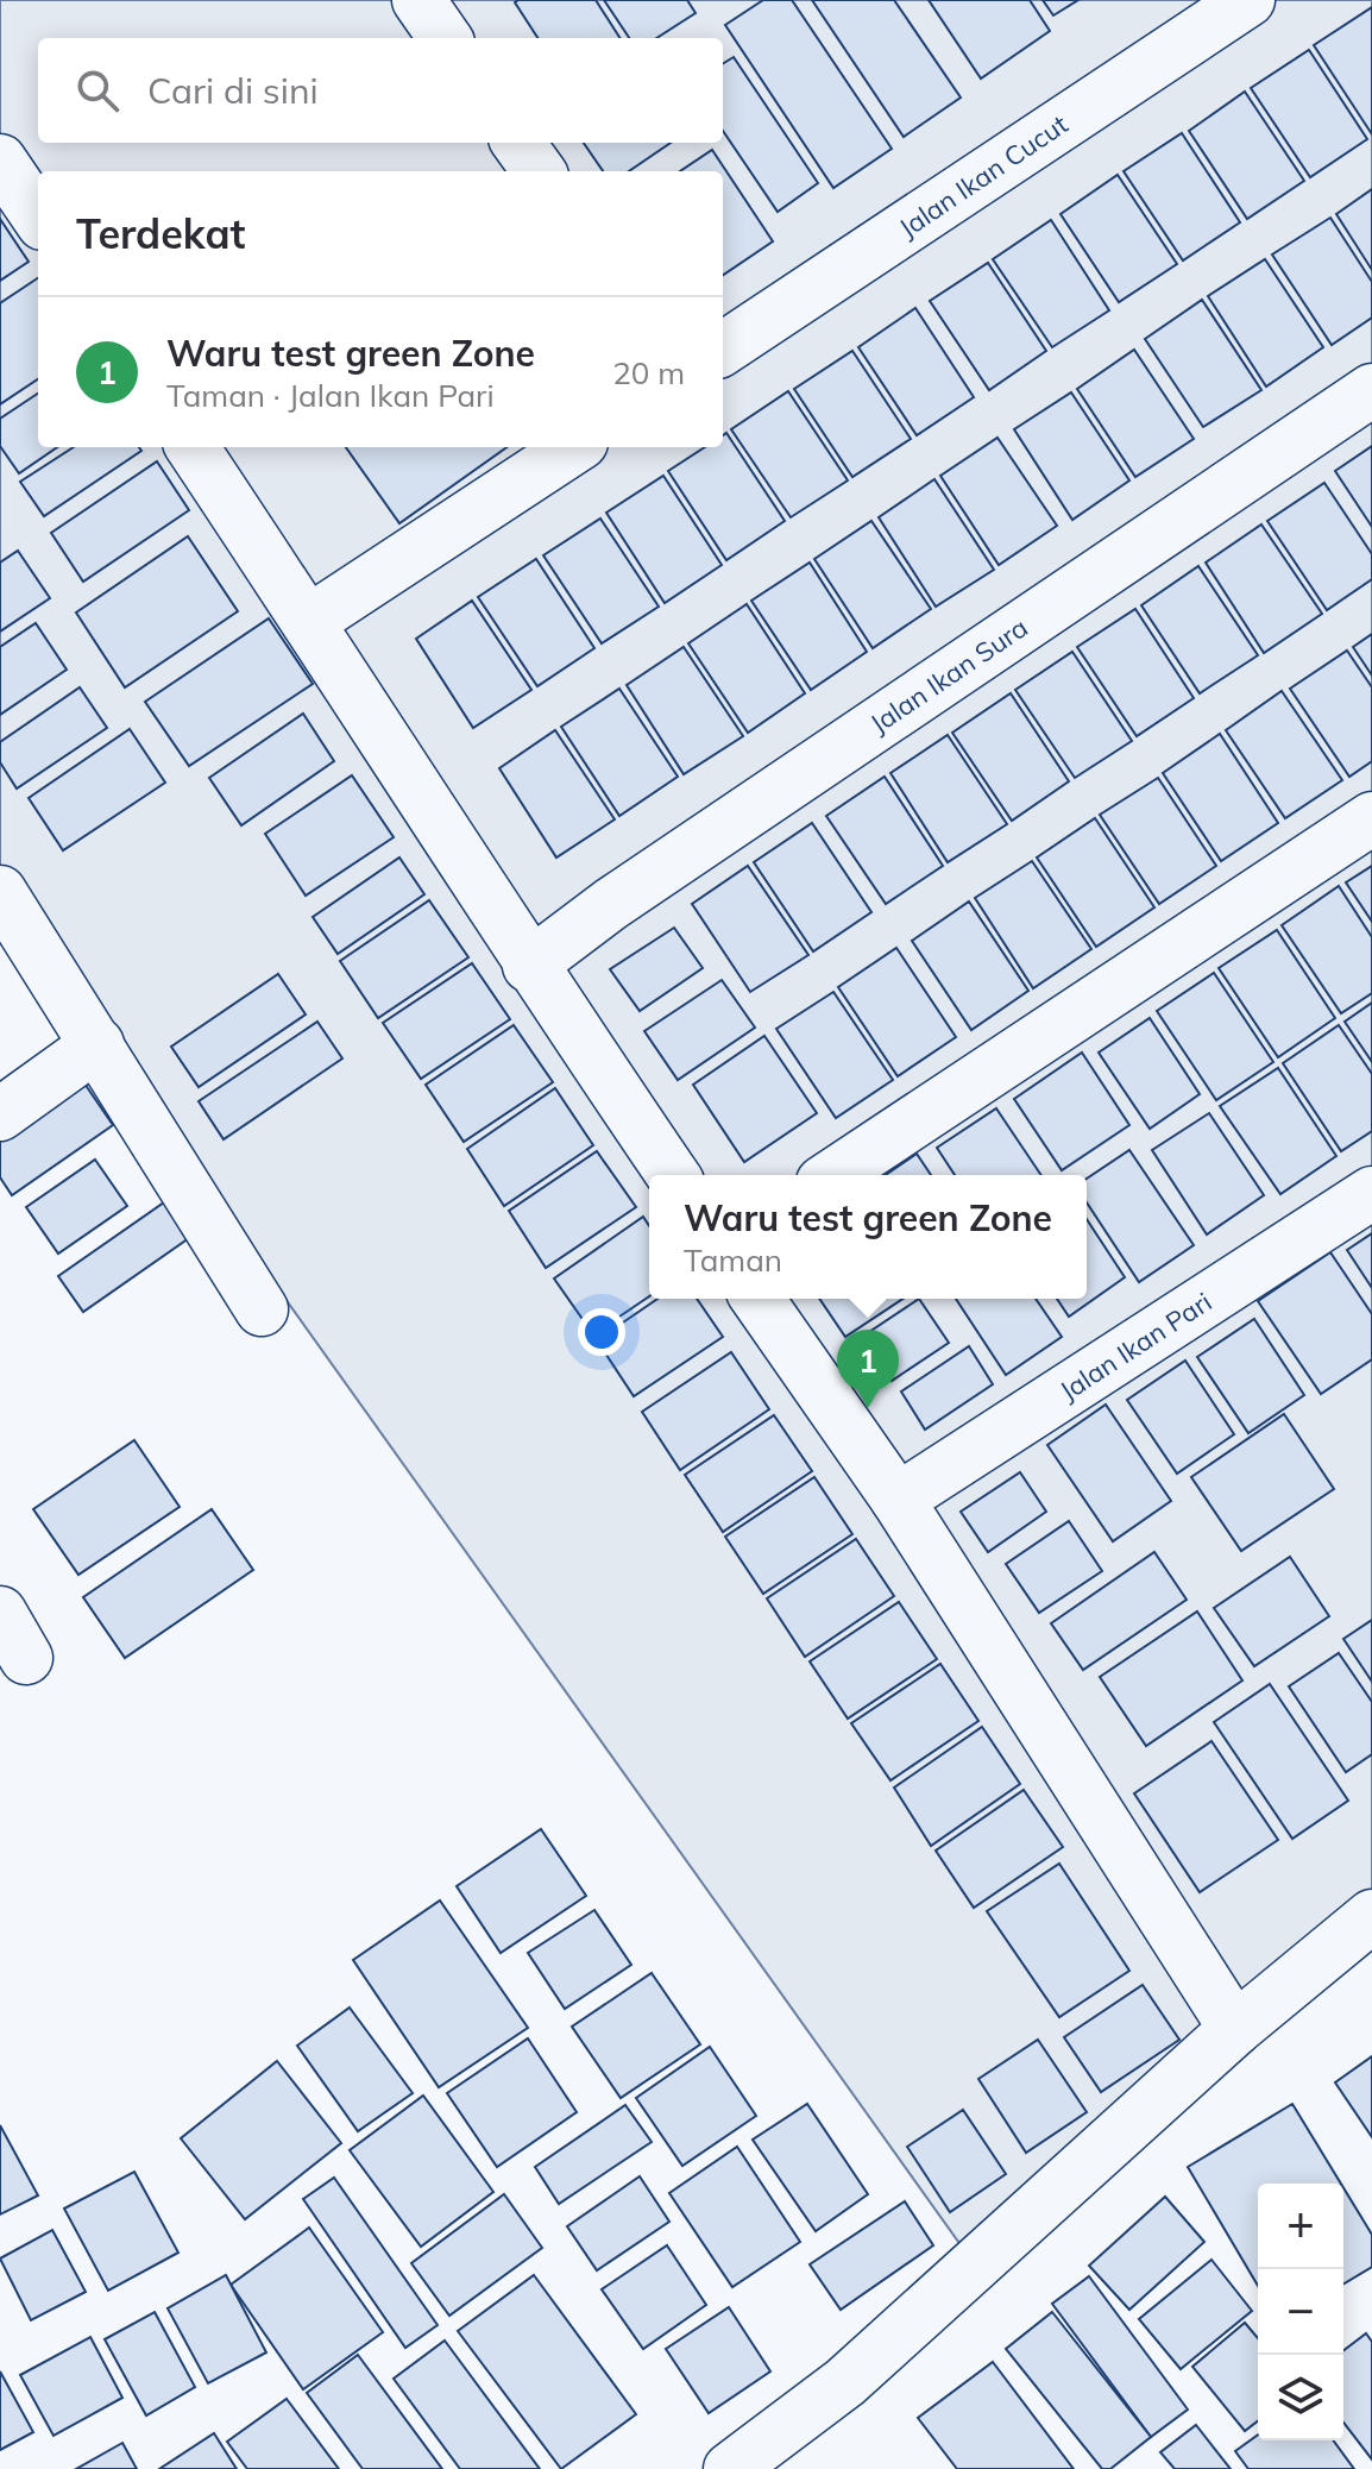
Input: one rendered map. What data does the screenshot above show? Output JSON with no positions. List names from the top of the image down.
{
  "streets": {
    "street": ["Jalan Ikan Cucut", "Jalan Ikan Sura", "Jalan Ikan Pari"]
  },
  "page": {
    "search": "Cari di sini",
    "heading": "Terdekat",
    "list": [
      {
        "mark": "1",
        "name": "Waru test green Zone",
        "note": "Taman · Jalan Ikan Pari",
        "value": "20 m"
      }
    ],
    "popup": ["Waru test green Zone", "Taman"],
    "pins": "1",
    "map_buttons": ["+", "−"]
  }
}
